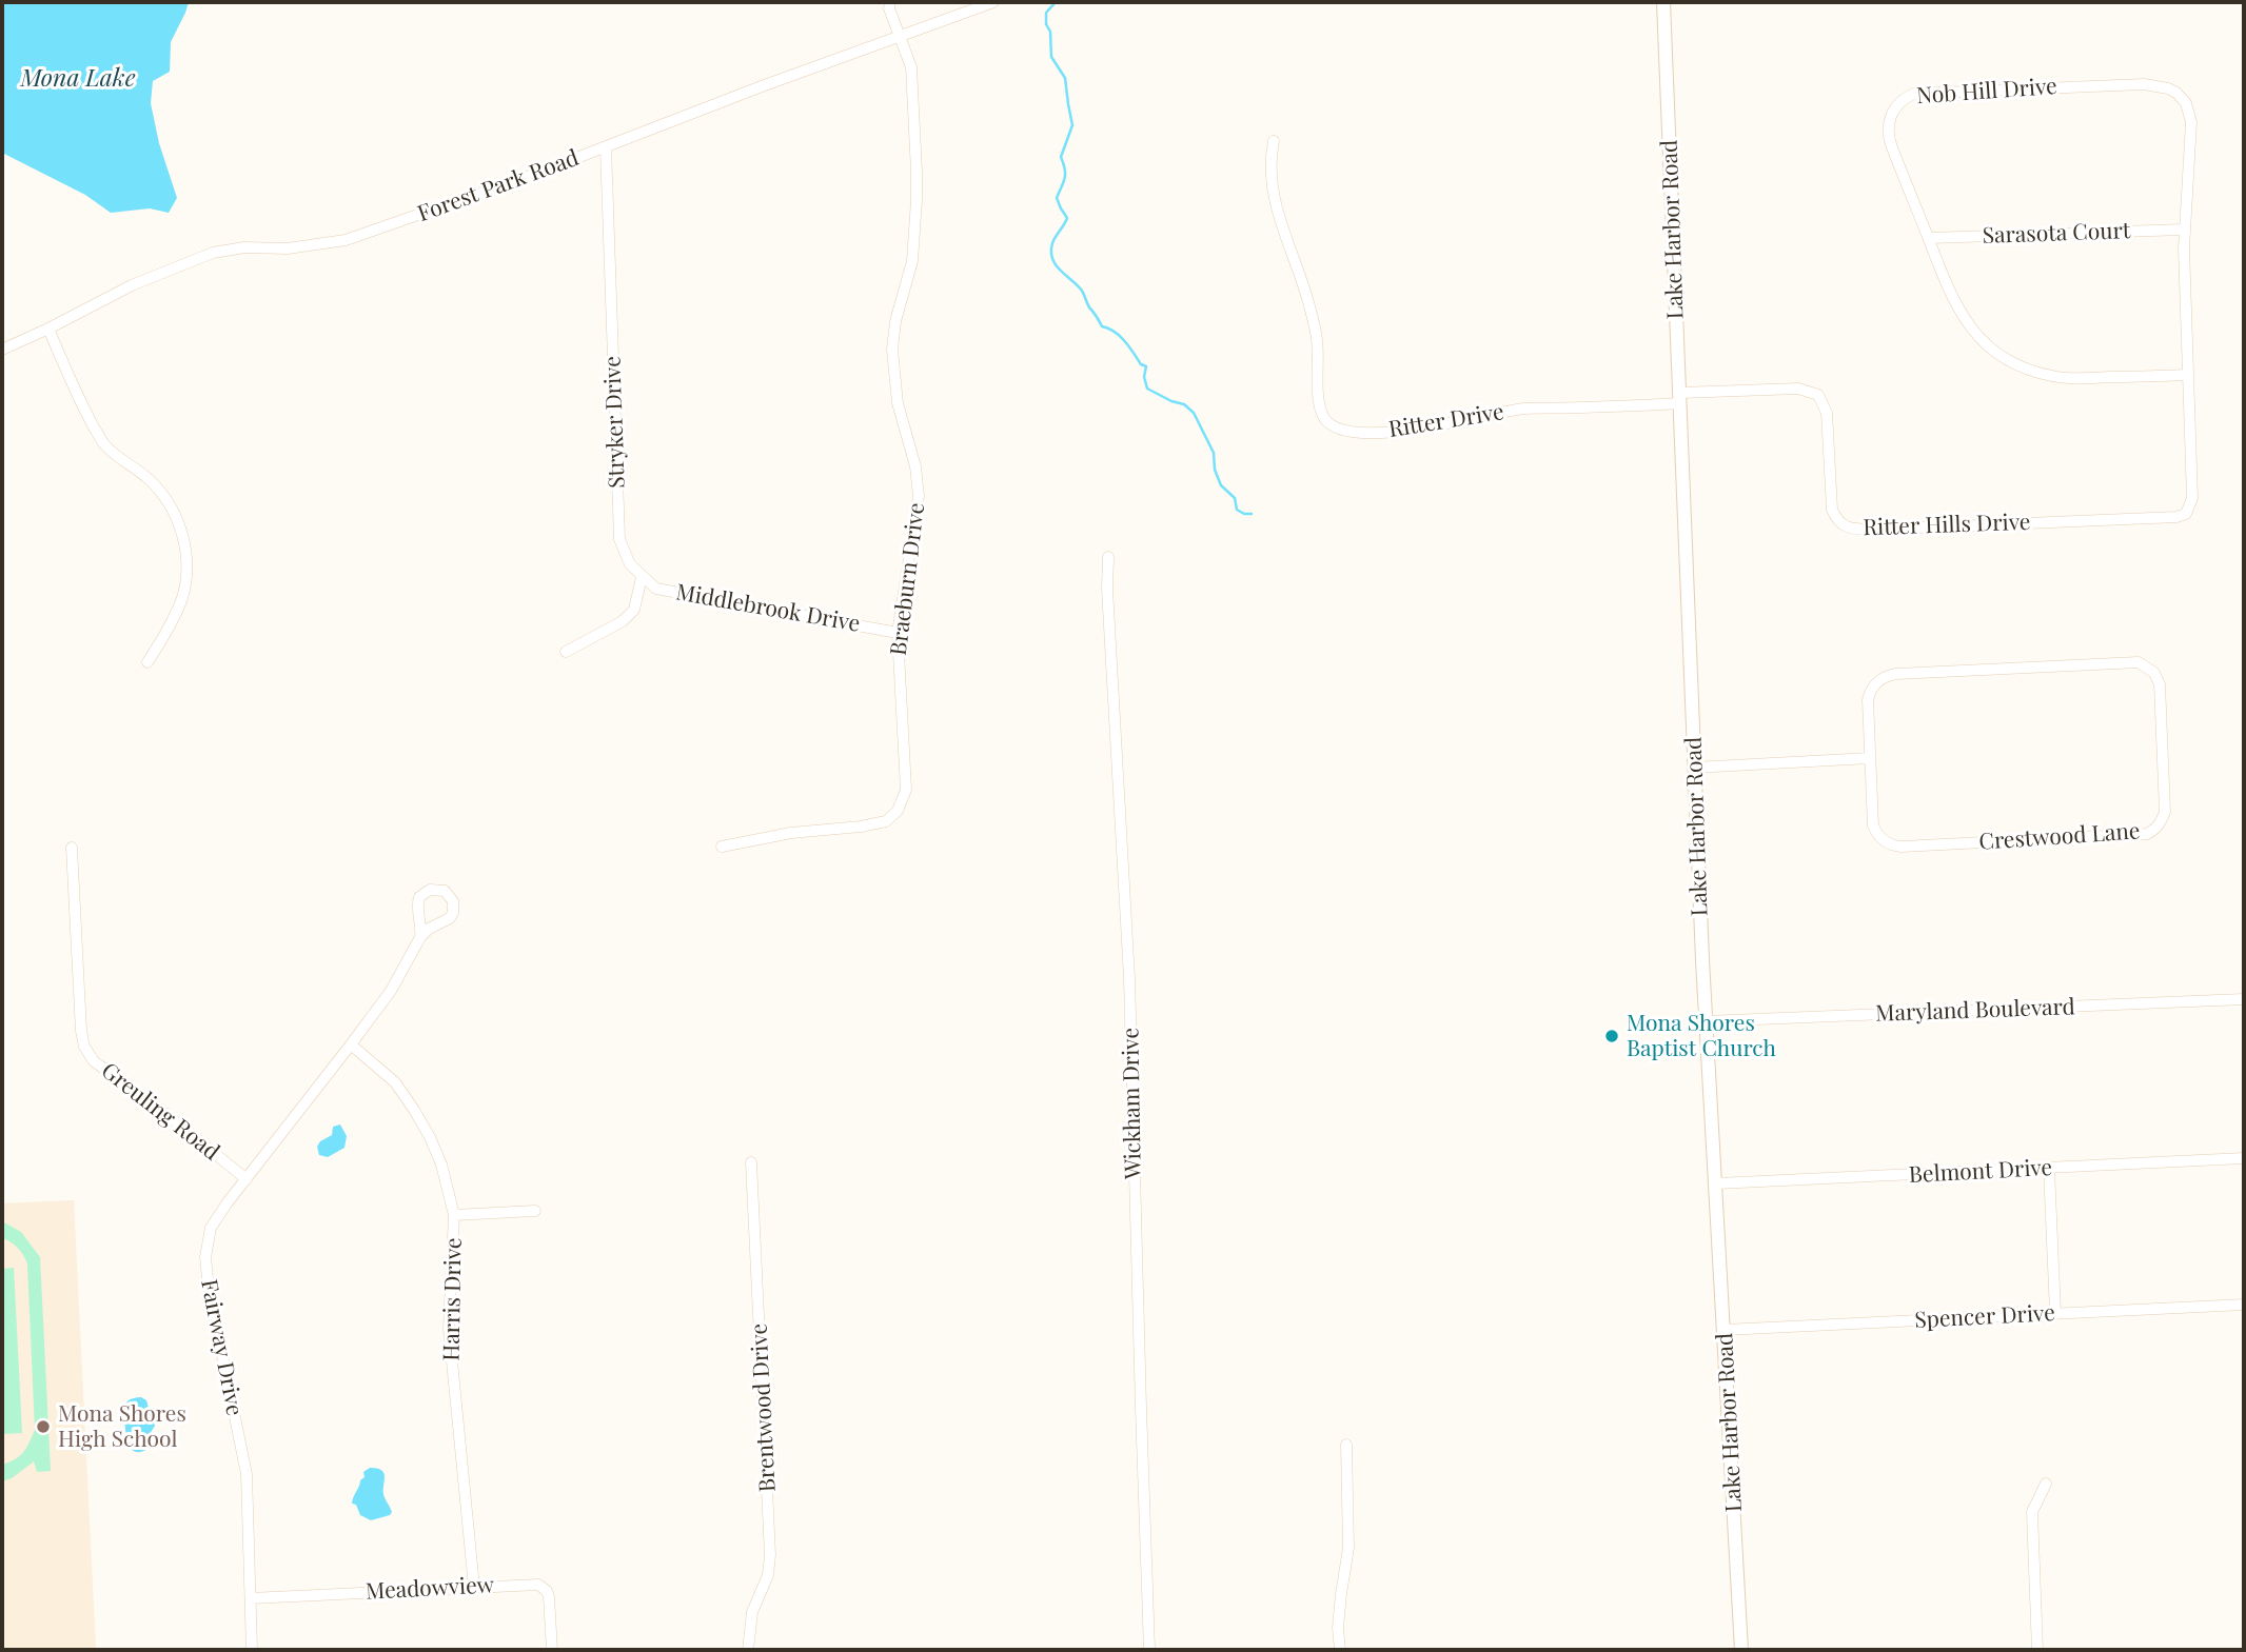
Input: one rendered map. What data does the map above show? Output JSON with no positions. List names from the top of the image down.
{
  "streets": {
    "street": [
      "Nob Hill Drive",
      "Forest Park Road",
      "Lake Harbor Road",
      "Sarasota Court",
      "Ritter Drive",
      "Stryker Drive",
      "Ritter Hills Drive",
      "Braeburn Drive",
      "Middlebrook Drive",
      "Crestwood Lane",
      "Maryland Boulevard",
      "Wickham Drive",
      "Greuling Road",
      "Belmont Drive",
      "Harris Drive",
      "Spencer Drive",
      "Fairway Drive",
      "Brentwood Drive",
      "Meadowview"
    ]
  },
  "crossings": [
    ["Nob Hill Drive", "Sarasota Court"],
    ["Nob Hill Drive", "Ritter Hills Drive"],
    ["Forest Park Road", "Stryker Drive"],
    ["Forest Park Road", "Braeburn Drive"],
    ["Lake Harbor Road", "Ritter Drive"],
    ["Lake Harbor Road", "Ritter Hills Drive"],
    ["Lake Harbor Road", "Maryland Boulevard"],
    ["Lake Harbor Road", "Belmont Drive"],
    ["Lake Harbor Road", "Spencer Drive"],
    ["Ritter Drive", "Ritter Hills Drive"],
    ["Stryker Drive", "Middlebrook Drive"],
    ["Braeburn Drive", "Middlebrook Drive"],
    ["Greuling Road", "Fairway Drive"],
    ["Harris Drive", "Fairway Drive"],
    ["Harris Drive", "Meadowview"],
    ["Fairway Drive", "Meadowview"]
  ],
  "water": ["Mona Lake"],
  "places": ["Mona Shores Baptist Church", "Mona Shores High School"]
}
